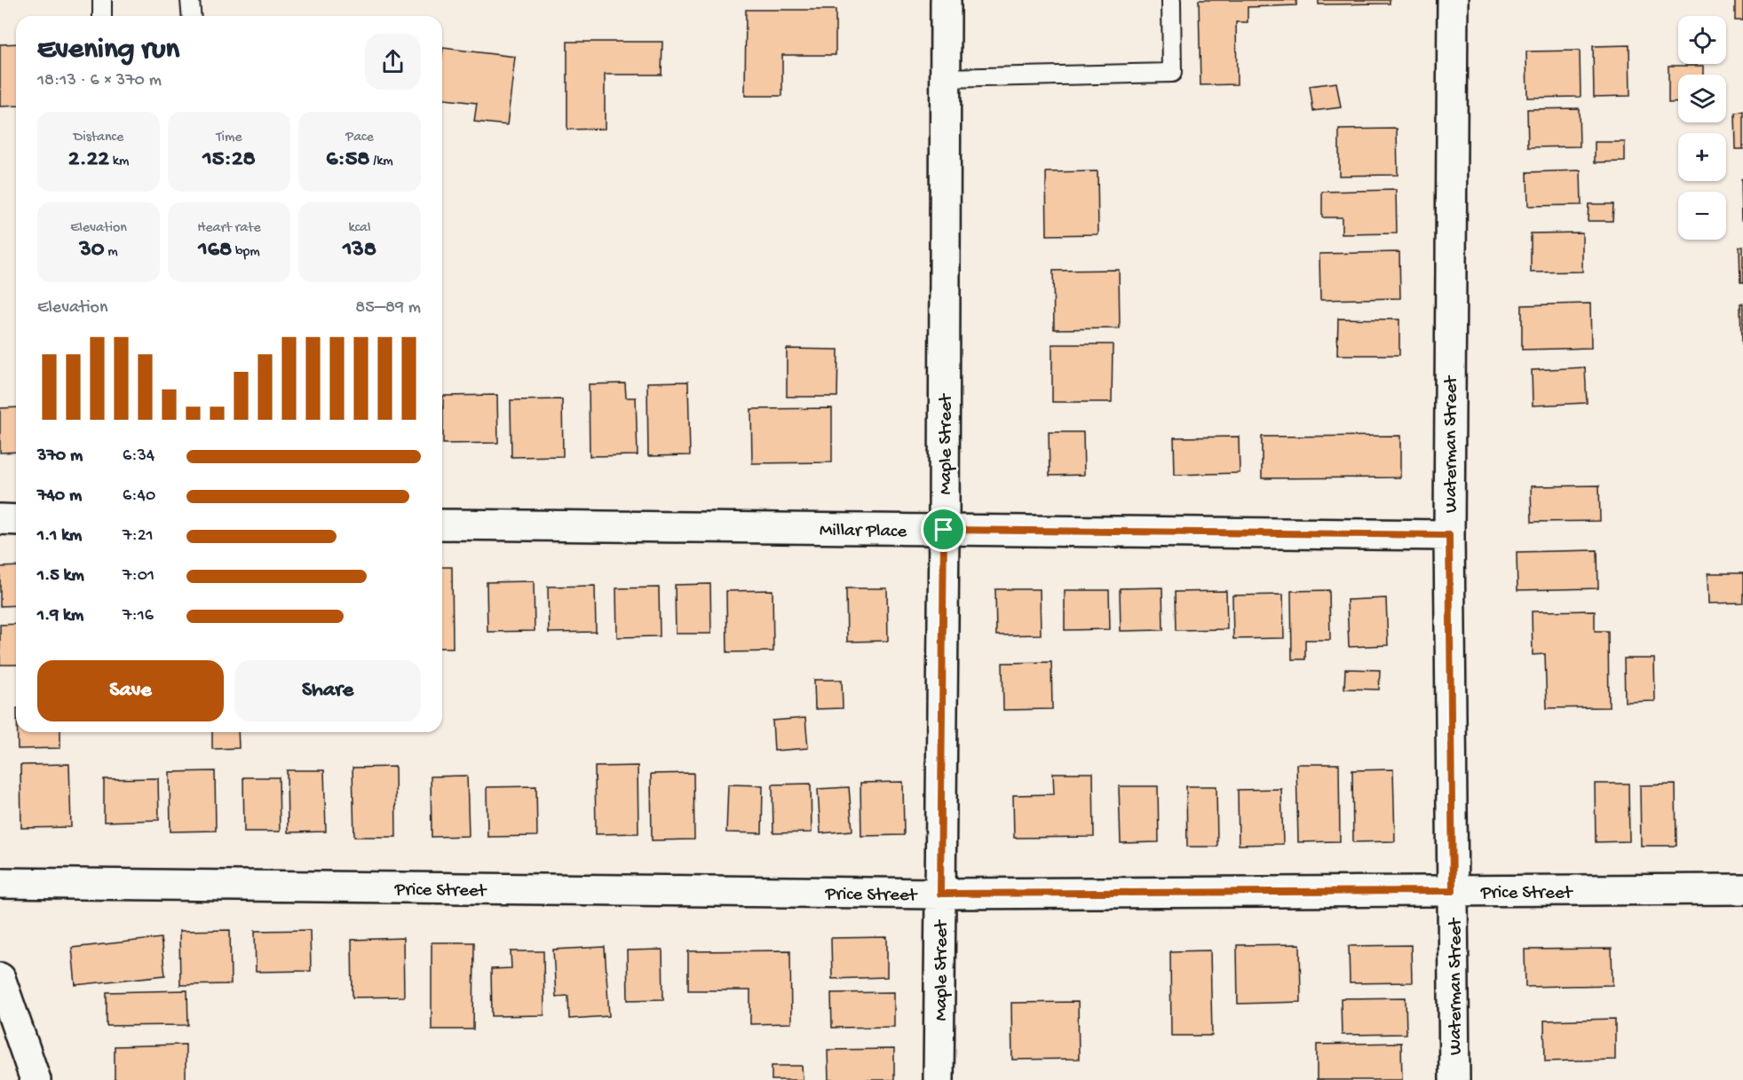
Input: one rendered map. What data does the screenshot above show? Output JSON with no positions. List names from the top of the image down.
{
  "streets": {
    "street": [
      "Maple Street",
      "Waterman Street",
      "Millar Place",
      "Price Street"
    ]
  },
  "crossings": [
    ["Maple Street", "Millar Place"],
    ["Maple Street", "Price Street"],
    ["Waterman Street", "Millar Place"],
    ["Waterman Street", "Price Street"]
  ],
  "page": {
    "map_buttons": ["+", "−"],
    "heading": ["Evening run", "18:13 · 6 × 370 m"],
    "stats": [
      ["Distance", "2.22 km"],
      ["Time", "15:28"],
      ["Pace", "6:58 /km"],
      ["Elevation", "30 m"],
      ["Heart rate", "168 bpm"],
      ["kcal", "138"]
    ],
    "chart": ["Elevation", "85–89 m"],
    "list": [
      {
        "name": "370 m",
        "note": "6:34"
      },
      {
        "name": "740 m",
        "note": "6:40"
      },
      {
        "name": "1.1 km",
        "note": "7:21"
      },
      {
        "name": "1.5 km",
        "note": "7:01"
      },
      {
        "name": "1.9 km",
        "note": "7:16"
      }
    ],
    "buttons": ["Save", "Share"]
  }
}
